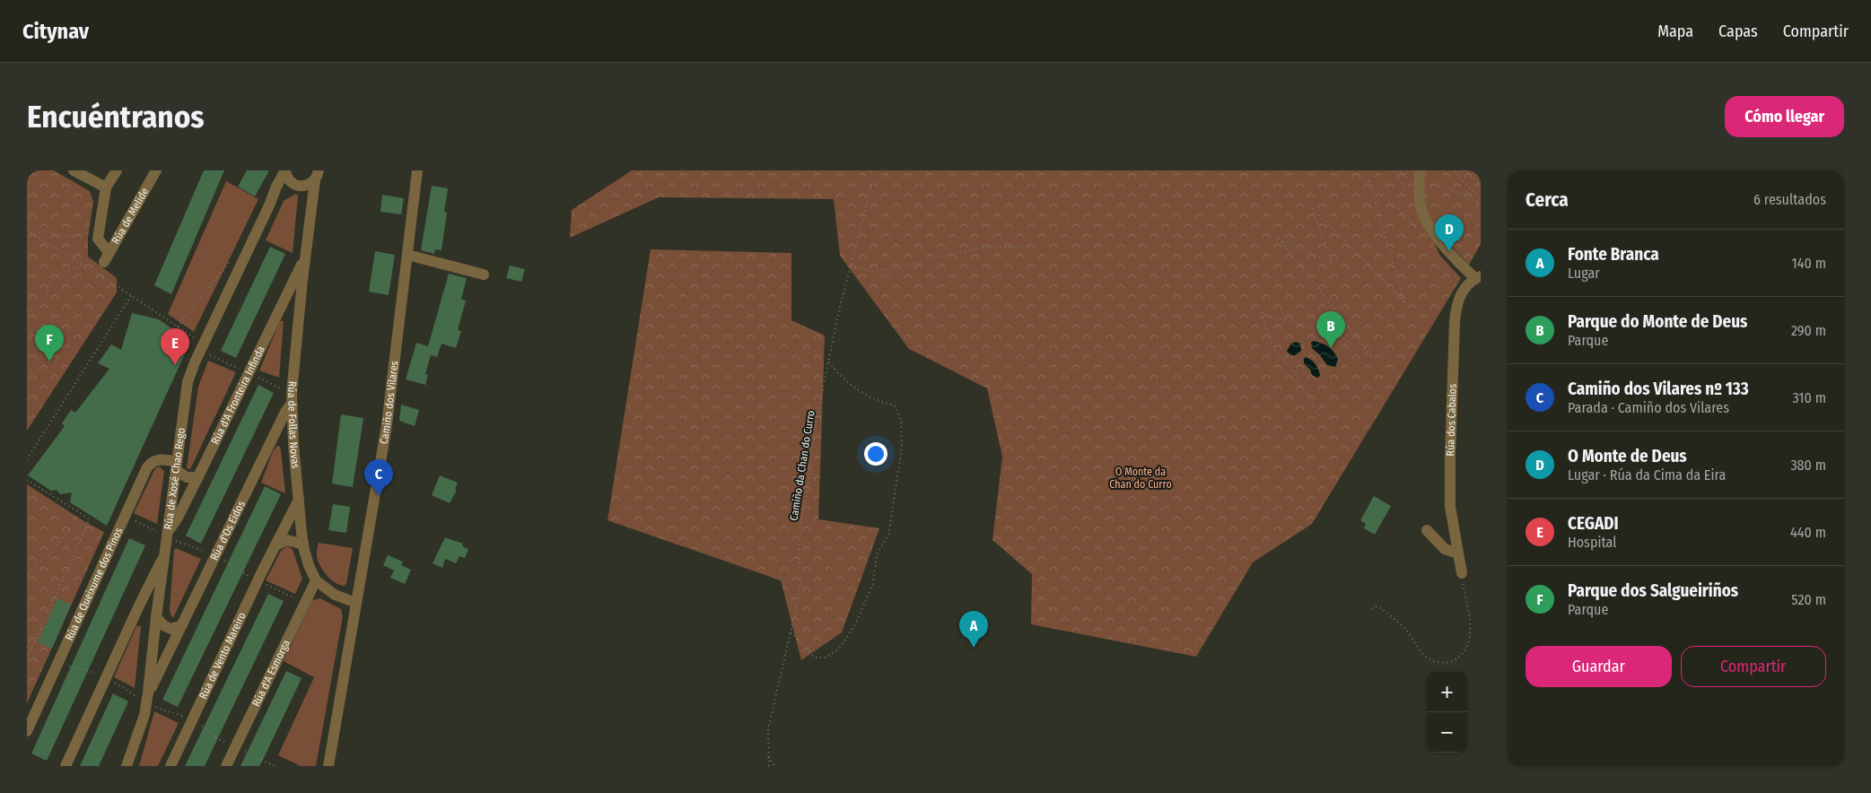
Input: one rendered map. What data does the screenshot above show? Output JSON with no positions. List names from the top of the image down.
{
  "streets": {
    "street": [
      "Rúa de Melide",
      "Rúa d'A Fronteira Infinda",
      "Camiño dos Vilares",
      "Rúa dos Cabalos",
      "Rúa de Follas Novas",
      "Rúa de Xosé Chao Rego",
      "Rúa d'Os Eidos",
      "Rúa de Queixume dos Pinos",
      "Rúa de Vento Mareiro",
      "Rúa d'A Esmorga"
    ],
    "path": ["Camiño da Chan do Curro"]
  },
  "crossings": [
    ["Rúa d'A Fronteira Infinda", "Rúa de Follas Novas"],
    ["Rúa d'A Fronteira Infinda", "Rúa de Xosé Chao Rego"],
    ["Rúa de Follas Novas", "Rúa de Xosé Chao Rego"],
    ["Rúa de Follas Novas", "Rúa d'Os Eidos"],
    ["Rúa de Follas Novas", "Rúa de Vento Mareiro"],
    ["Rúa de Follas Novas", "Rúa d'A Esmorga"],
    ["Rúa de Xosé Chao Rego", "Rúa d'Os Eidos"],
    ["Rúa de Xosé Chao Rego", "Rúa de Queixume dos Pinos"]
  ],
  "parks": ["O Monte da Chan do Curro"],
  "page": {
    "header": "Citynav",
    "nav": ["Mapa", "Capas", "Compartir"],
    "buttons": [
      "Cómo llegar",
      ["Guardar", "Compartir"]
    ],
    "title": "Encuéntranos",
    "heading": ["Cerca", "6 resultados"],
    "pins": [
      "D",
      "B",
      "F",
      "E",
      "C",
      "A"
    ],
    "list": [
      {
        "mark": "A",
        "name": "Fonte Branca",
        "note": "Lugar",
        "value": "140 m"
      },
      {
        "mark": "B",
        "name": "Parque do Monte de Deus",
        "note": "Parque",
        "value": "290 m"
      },
      {
        "mark": "C",
        "name": "Camiño dos Vilares nº 133",
        "note": "Parada · Camiño dos Vilares",
        "value": "310 m"
      },
      {
        "mark": "D",
        "name": "O Monte de Deus",
        "note": "Lugar · Rúa da Cima da Eira",
        "value": "380 m"
      },
      {
        "mark": "E",
        "name": "CEGADI",
        "note": "Hospital",
        "value": "440 m"
      },
      {
        "mark": "F",
        "name": "Parque dos Salgueiriños",
        "note": "Parque",
        "value": "520 m"
      }
    ],
    "map_buttons": ["+", "−"]
  }
}
